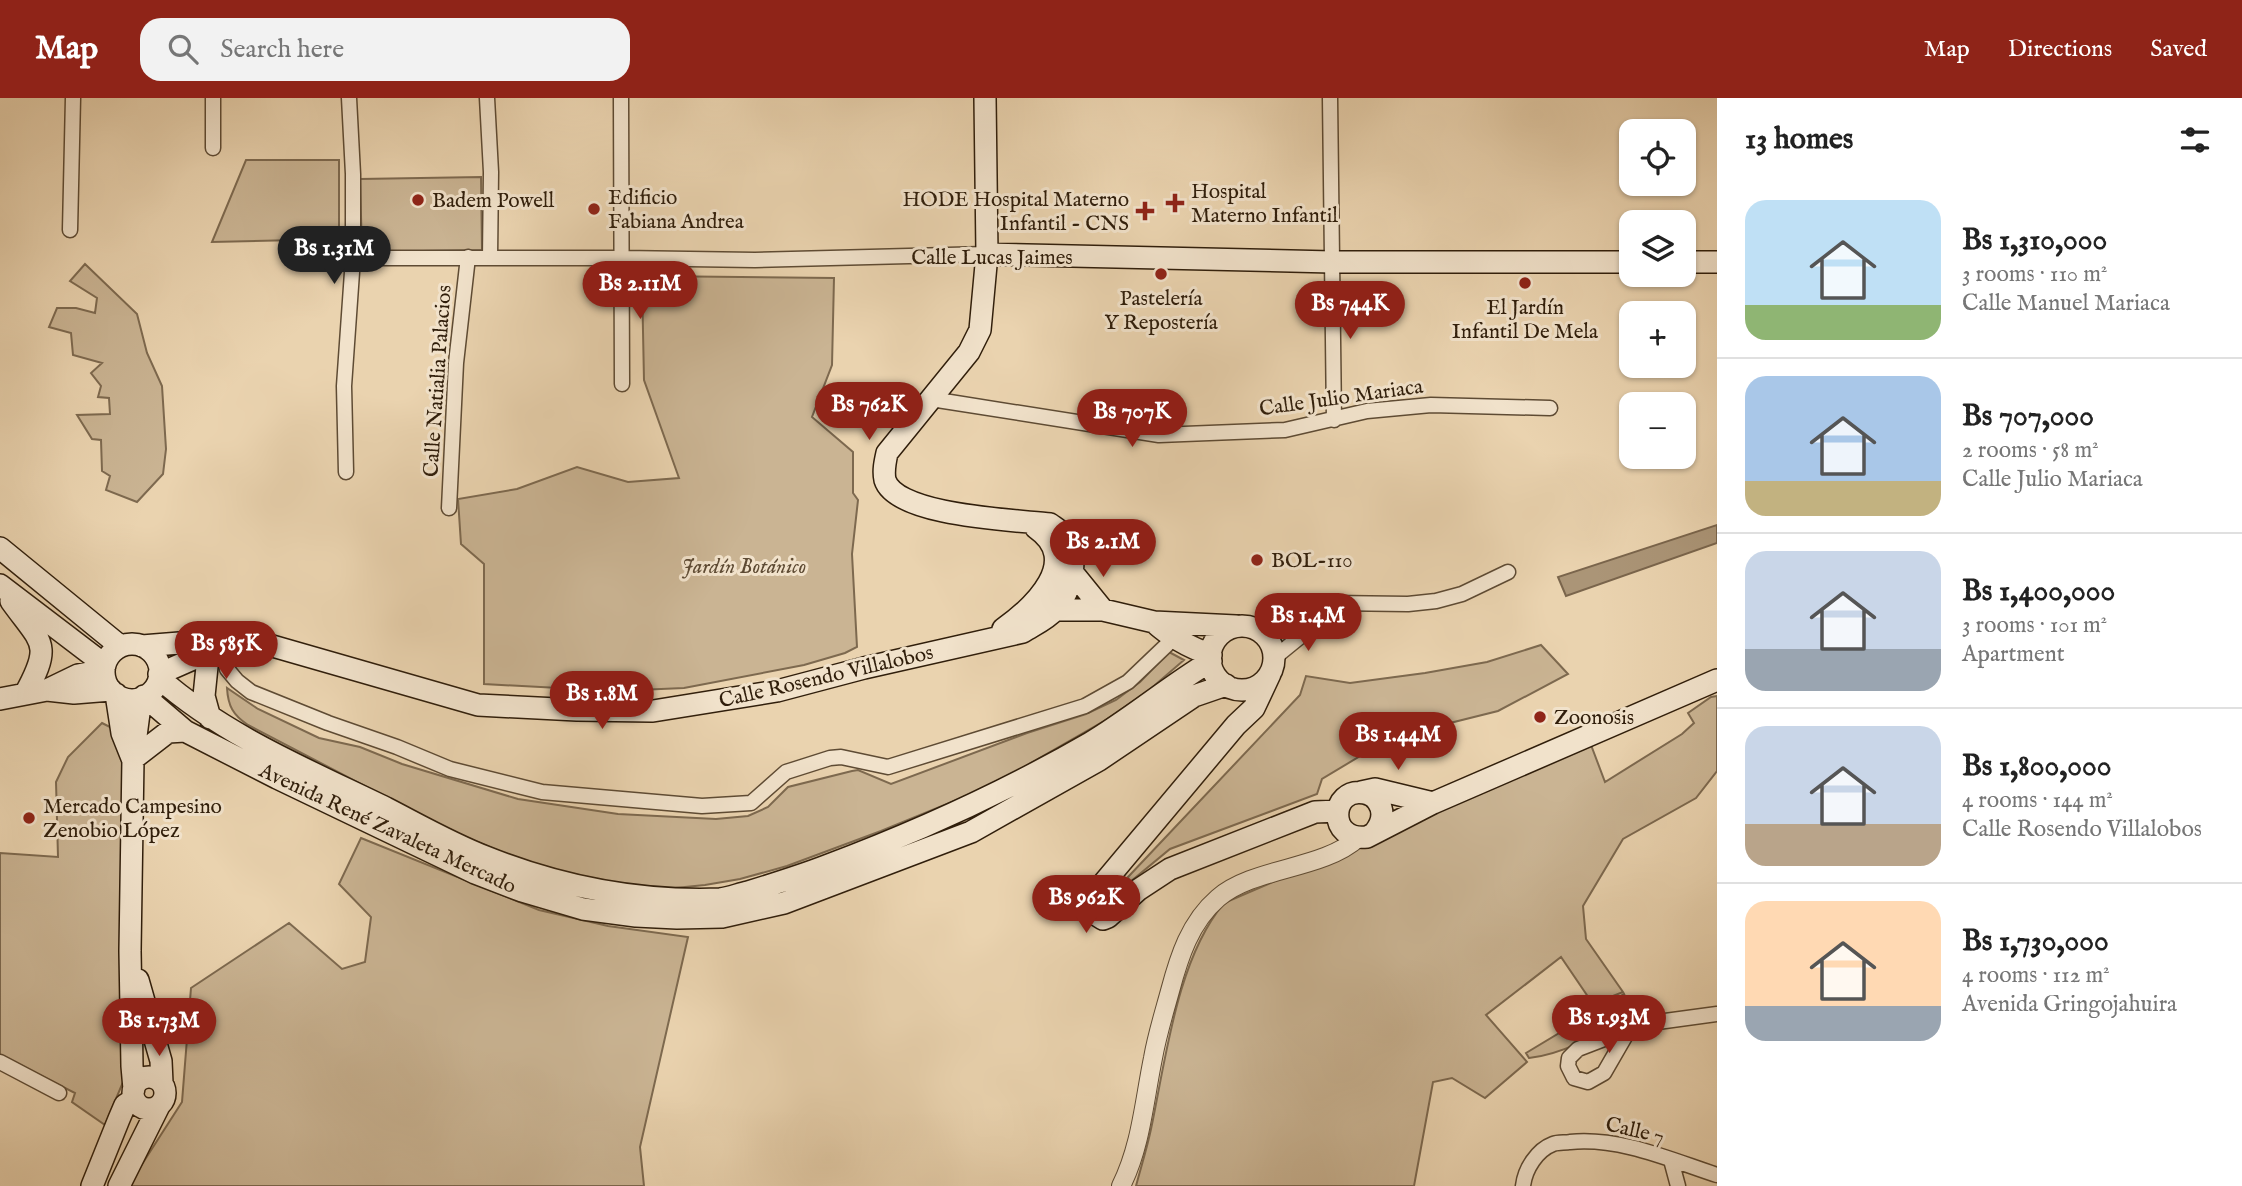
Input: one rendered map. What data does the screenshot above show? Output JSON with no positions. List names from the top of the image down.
{
  "streets": {
    "main road": ["Calle Lucas Jaimes", "Calle Rosendo Villalobos", "Avenida René Zavaleta Mercado"],
    "street": ["Calle Natialia Palacios", "Calle Julio Mariaca", "Calle 7"]
  },
  "crossings": [
    ["Calle Lucas Jaimes", "Calle Natialia Palacios"],
    ["Calle Rosendo Villalobos", "Avenida René Zavaleta Mercado"]
  ],
  "parks": ["Jardín Botánico"],
  "places": {
    "other": [
      "Badem Powell",
      "Edificio Fabiana Andrea",
      "Pastelería Y Repostería",
      "El Jardín Infantil De Mela",
      "BOL-110",
      "Zoonosis",
      "Mercado Campesino Zenobio López"
    ],
    "health": ["Hospital Materno Infantil", "HODE Hospital Materno Infantil - CNS"]
  },
  "page": {
    "header": "Map",
    "search": "Search here",
    "nav": ["Map", "Directions", "Saved"],
    "heading": "13 homes",
    "map_buttons": ["+", "−"],
    "list": [
      {
        "name": "Bs 1,310,000",
        "note": "3 rooms · 110 m² · Calle Manuel Mariaca"
      },
      {
        "name": "Bs 707,000",
        "note": "2 rooms · 58 m² · Calle Julio Mariaca"
      },
      {
        "name": "Bs 1,400,000",
        "note": "3 rooms · 101 m² · Apartment"
      },
      {
        "name": "Bs 1,800,000",
        "note": "4 rooms · 144 m² · Calle Rosendo Villalobos"
      },
      {
        "name": "Bs 1,730,000",
        "note": "4 rooms · 112 m² · Avenida Gringojahuira"
      }
    ],
    "price": [
      "Bs 1.31M",
      "Bs 2.11M",
      "Bs 744K",
      "Bs 762K",
      "Bs 707K",
      "Bs 2.1M",
      "Bs 1.4M",
      "Bs 585K",
      "Bs 1.8M",
      "Bs 1.44M",
      "Bs 962K",
      "Bs 1.93M",
      "Bs 1.73M"
    ]
  }
}
